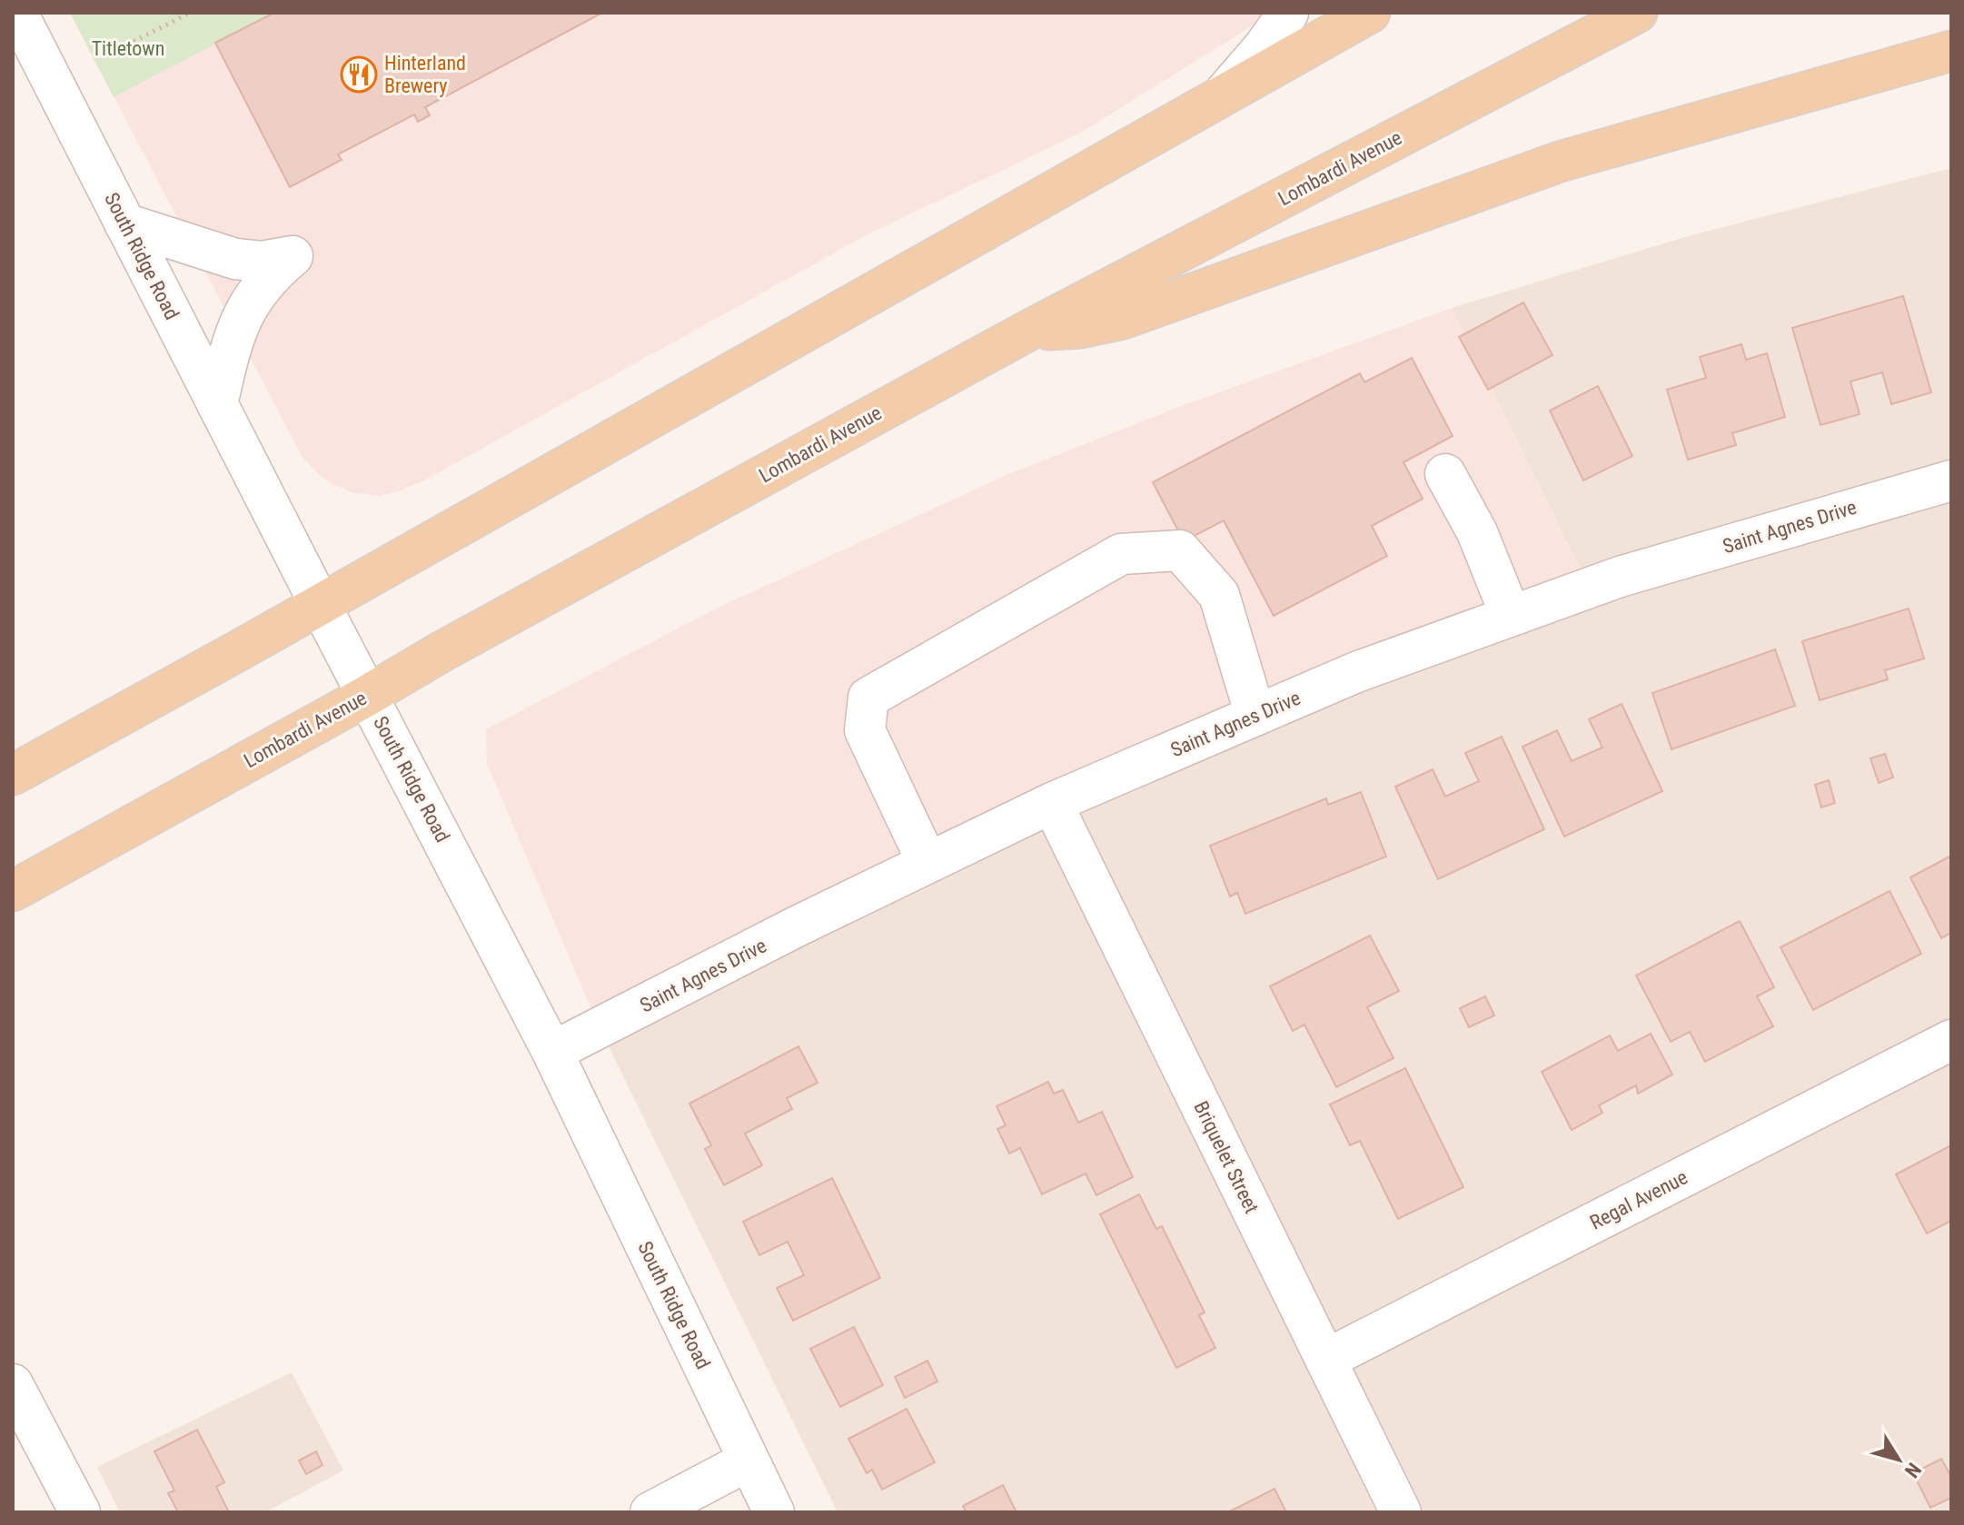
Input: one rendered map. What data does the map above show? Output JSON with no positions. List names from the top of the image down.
{
  "streets": {
    "main road": ["Lombardi Avenue"],
    "street": [
      "South Ridge Road",
      "Saint Agnes Drive",
      "Briquelet Street",
      "Regal Avenue"
    ]
  },
  "crossings": [
    ["Lombardi Avenue", "South Ridge Road"],
    ["South Ridge Road", "Saint Agnes Drive"],
    ["Saint Agnes Drive", "Briquelet Street"],
    ["Briquelet Street", "Regal Avenue"]
  ],
  "parks": ["Titletown"],
  "places": {
    "restaurant": ["Hinterland Brewery"]
  },
  "north": "bottom right"
}
